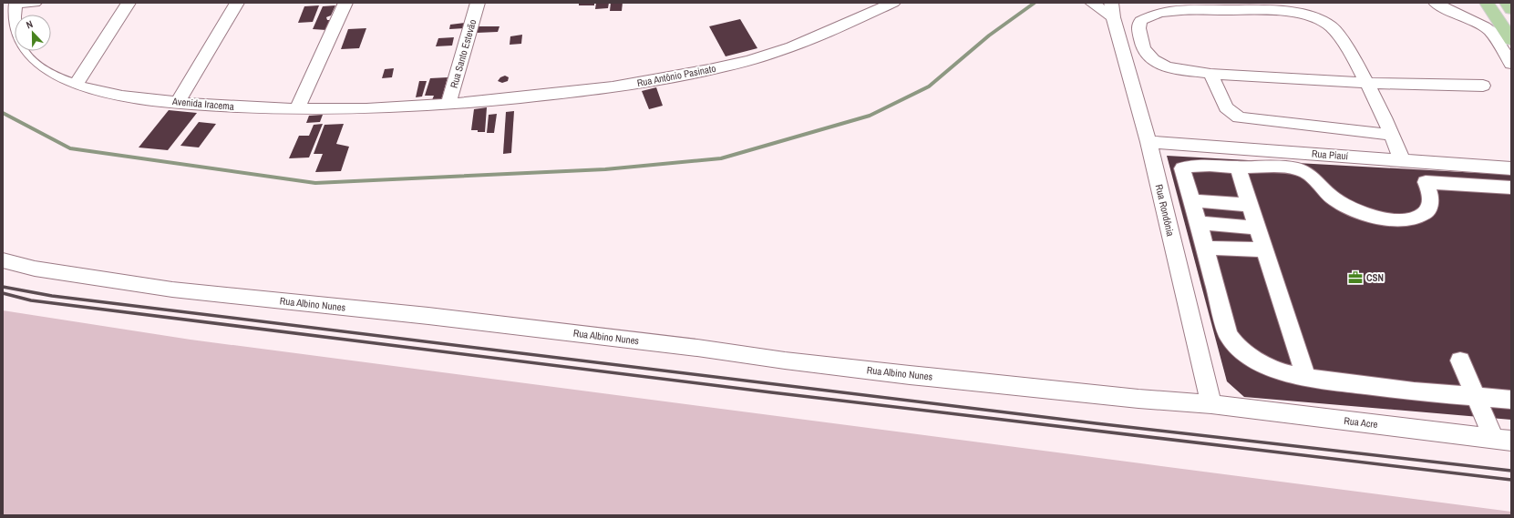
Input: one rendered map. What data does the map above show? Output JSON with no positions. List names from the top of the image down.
{
  "streets": {
    "street": [
      "Rua Santo Estevão",
      "Rua Antônio Pasinato",
      "Avenida Iracema",
      "Rua Piauí",
      "Rua Rondônia",
      "Rua Albino Nunes",
      "Rua Acre"
    ]
  },
  "crossings": [
    ["Rua Santo Estevão", "Rua Antônio Pasinato"],
    ["Rua Santo Estevão", "Avenida Iracema"],
    ["Rua Antônio Pasinato", "Avenida Iracema"],
    ["Rua Piauí", "Rua Rondônia"],
    ["Rua Rondônia", "Rua Albino Nunes"],
    ["Rua Rondônia", "Rua Acre"],
    ["Rua Albino Nunes", "Rua Acre"]
  ],
  "places": {
    "office": ["CSN"]
  },
  "north": "top"
}
